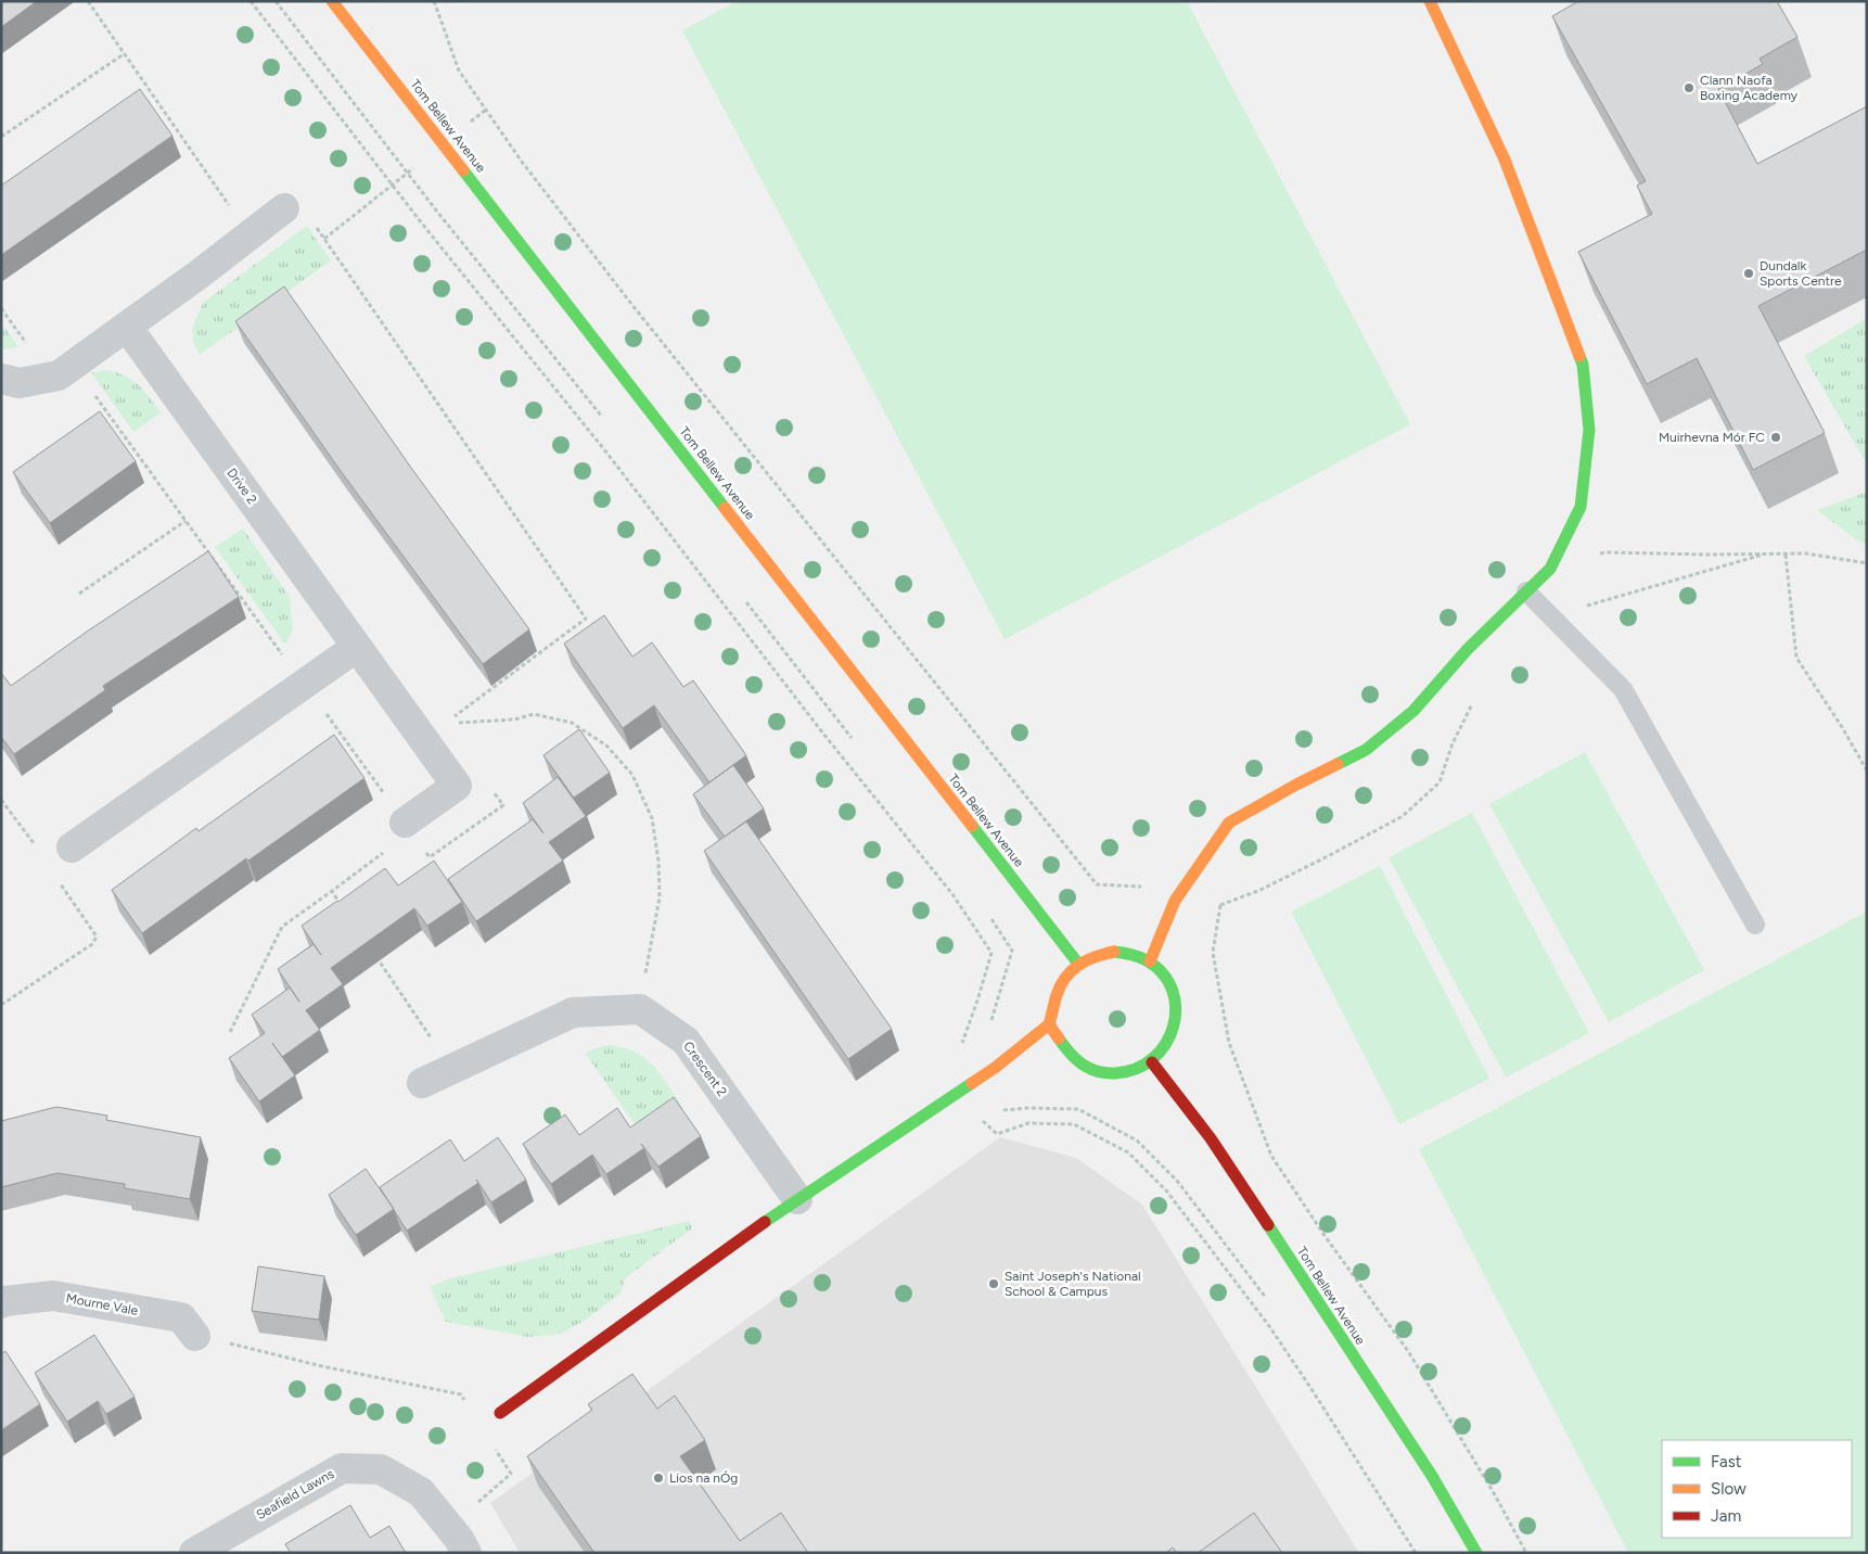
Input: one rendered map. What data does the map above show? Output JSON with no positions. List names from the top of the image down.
{
  "streets": {
    "street": [
      "Tom Bellew Avenue",
      "Drive 2",
      "Crescent 2",
      "Mourne Vale",
      "Seafield Lawns"
    ]
  },
  "places": [
    "Clann Naofa Boxing Academy",
    "Dundalk Sports Centre",
    "Muirhevna Mór FC",
    "Saint Joseph's National School & Campus",
    "Lios na nÓg"
  ],
  "legend": ["Fast", "Slow", "Jam"]
}
